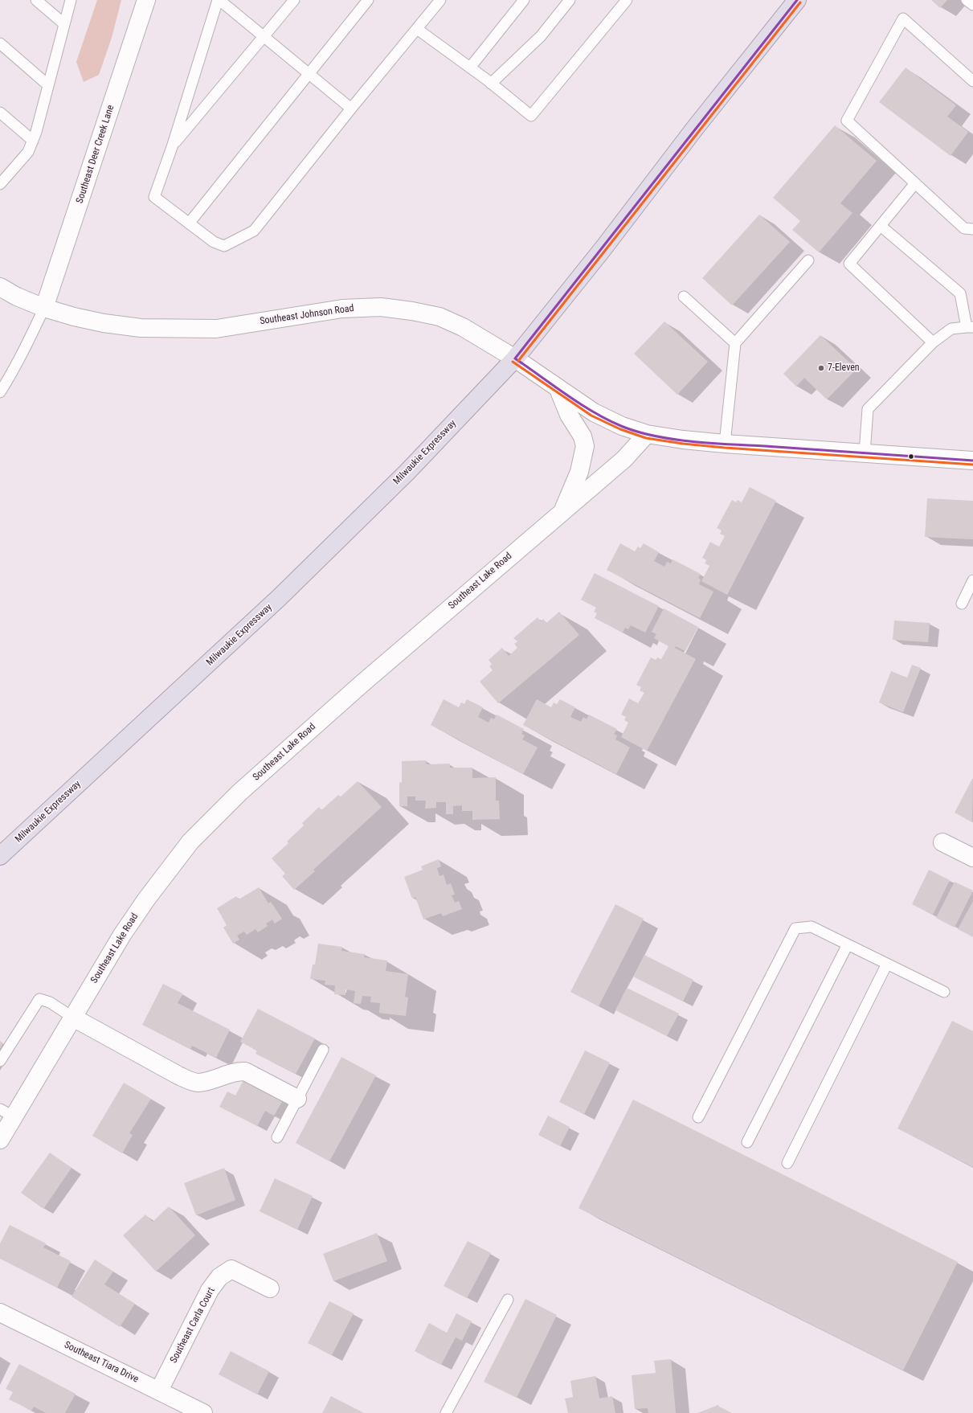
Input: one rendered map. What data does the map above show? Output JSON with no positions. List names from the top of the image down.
{
  "streets": {
    "highway": ["Milwaukie Expressway"],
    "street": [
      "Southeast Deer Creek Lane",
      "Southeast Johnson Road",
      "Southeast Lake Road",
      "Southeast Carla Court",
      "Southeast Tiara Drive"
    ]
  },
  "crossings": [
    ["Southeast Deer Creek Lane", "Southeast Johnson Road"],
    ["Southeast Johnson Road", "Milwaukie Expressway"],
    ["Southeast Johnson Road", "Southeast Lake Road"],
    ["Southeast Carla Court", "Southeast Tiara Drive"]
  ],
  "places": ["7-Eleven"]
}
